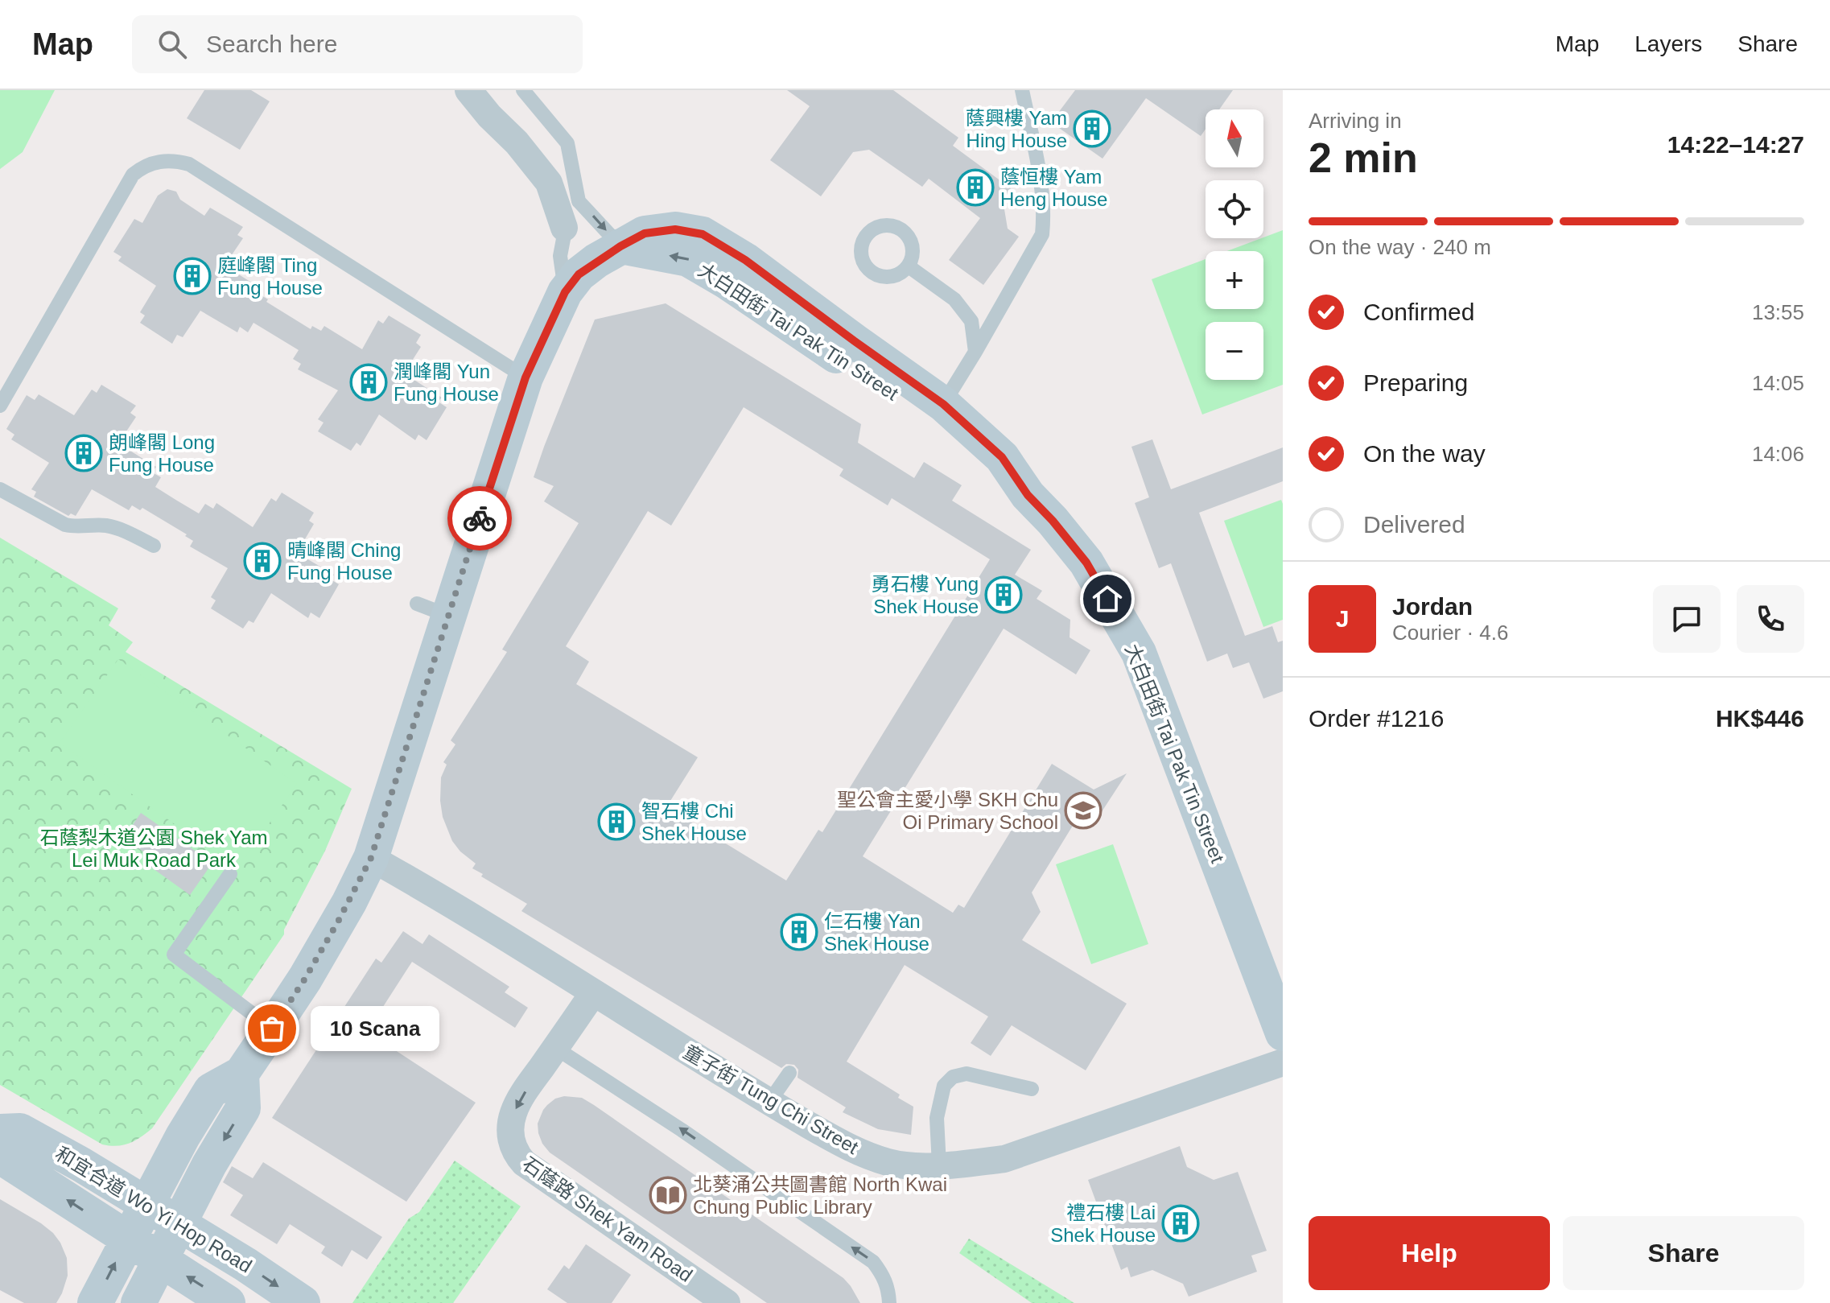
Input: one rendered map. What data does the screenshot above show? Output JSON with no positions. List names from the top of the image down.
{
  "streets": {
    "street": [
      "大白田街 Tai Pak Tin Street",
      "童子街 Tung Chi Street",
      "和宜合道 Wo Yi Hop Road",
      "石蔭路 Shek Yam Road"
    ]
  },
  "crossings": [
    ["童子街 Tung Chi Street", "石蔭路 Shek Yam Road"]
  ],
  "one_way": ["石蔭路 Shek Yam Road"],
  "parks": ["石蔭梨木道公園 Shek Yam Lei Muk Road Park"],
  "places": {
    "building": [
      "蔭興樓 Yam Hing House",
      "蔭恒樓 Yam Heng House",
      "庭峰閣 Ting Fung House",
      "潤峰閣 Yun Fung House",
      "朗峰閣 Long Fung House",
      "晴峰閣 Ching Fung House",
      "勇石樓 Yung Shek House",
      "智石樓 Chi Shek House",
      "仁石樓 Yan Shek House",
      "禮石樓 Lai Shek House"
    ],
    "school or university": ["聖公會主愛小學 SKH Chu Oi Primary School"],
    "other": ["10 Scana"],
    "library": ["北葵涌公共圖書館 North Kwai Chung Public Library"]
  },
  "north": "top",
  "page": {
    "header": "Map",
    "search": "Search here",
    "nav": ["Map", "Layers", "Share"],
    "heading": ["2 min", "Arriving in", "14:22–14:27"],
    "panel": [
      "Jordan",
      "Courier · 4.6",
      "Order #1216",
      "HK$446"
    ],
    "map_buttons": ["+", "−"],
    "bar": "On the way · 240 m",
    "list": [
      ["Confirmed", "13:55"],
      ["Preparing", "14:05"],
      ["On the way", "14:06"],
      "Delivered"
    ],
    "round": "J",
    "bubble": "10 Scana",
    "buttons": ["Help", "Share"]
  }
}
